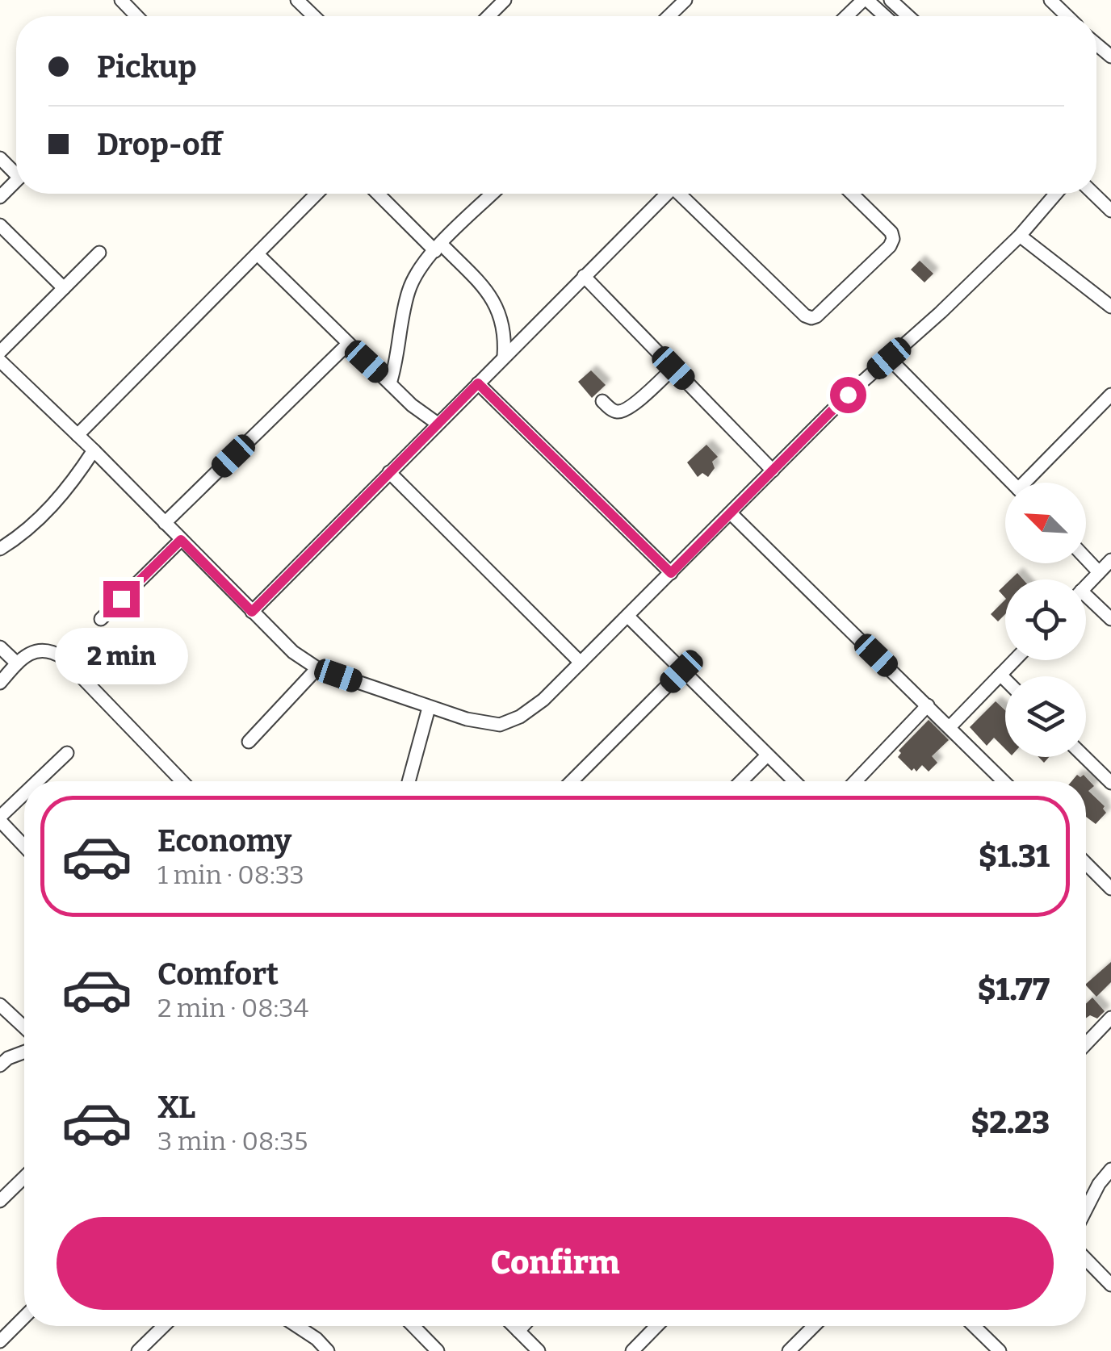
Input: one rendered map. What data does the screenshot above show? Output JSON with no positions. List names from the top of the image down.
{
  "north": "top left",
  "page": {
    "banner": ["Pickup", "Drop-off"],
    "bubble": "2 min",
    "list": [
      {
        "name": "Economy",
        "note": "1 min · 08:33",
        "value": "$1.31"
      },
      {
        "name": "Comfort",
        "note": "2 min · 08:34",
        "value": "$1.77"
      },
      {
        "name": "XL",
        "note": "3 min · 08:35",
        "value": "$2.23"
      }
    ],
    "buttons": "Confirm"
  }
}
